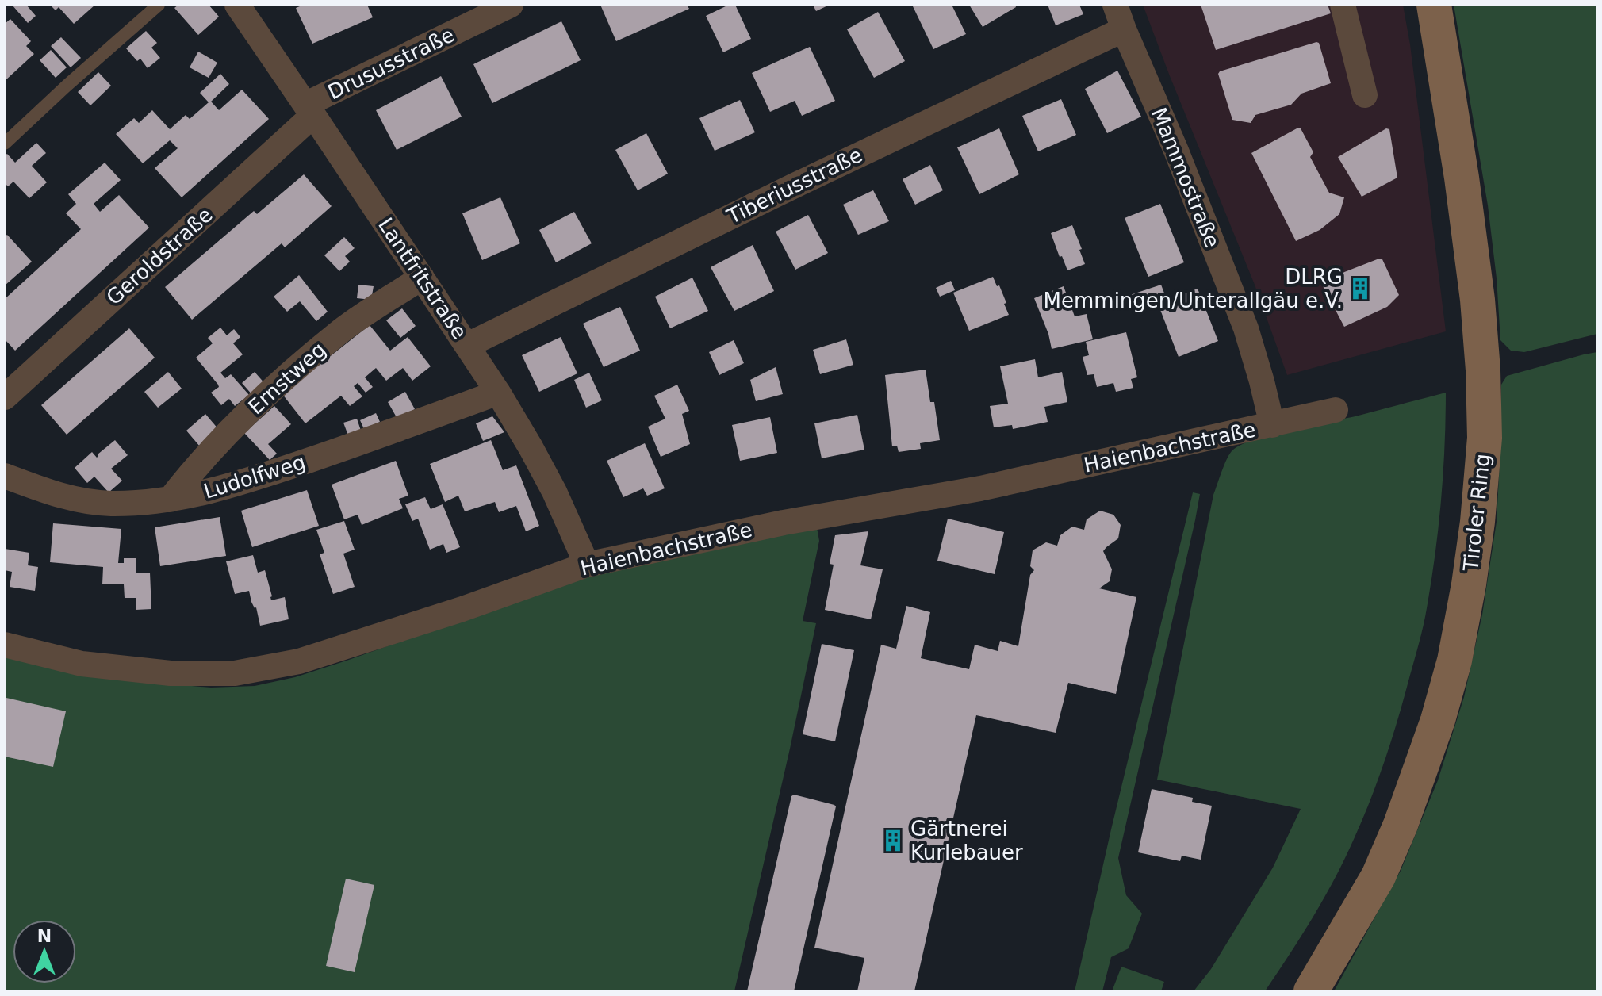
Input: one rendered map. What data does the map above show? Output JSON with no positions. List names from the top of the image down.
{
  "streets": {
    "main road": ["Tiroler Ring"],
    "street": [
      "Drususstraße",
      "Mammostraße",
      "Tiberiusstraße",
      "Geroldstraße",
      "Lantfritstraße",
      "Ernstweg",
      "Haienbachstraße",
      "Ludolfweg"
    ]
  },
  "crossings": [
    ["Drususstraße", "Geroldstraße"],
    ["Drususstraße", "Lantfritstraße"],
    ["Mammostraße", "Tiberiusstraße"],
    ["Mammostraße", "Haienbachstraße"],
    ["Tiberiusstraße", "Lantfritstraße"],
    ["Geroldstraße", "Lantfritstraße"],
    ["Lantfritstraße", "Ernstweg"],
    ["Lantfritstraße", "Haienbachstraße"],
    ["Lantfritstraße", "Ludolfweg"],
    ["Ernstweg", "Ludolfweg"]
  ],
  "places": {
    "building": ["DLRG Memmingen/Unterallgäu e.V.", "Gärtnerei Kurlebauer"]
  },
  "north": "top"
}
